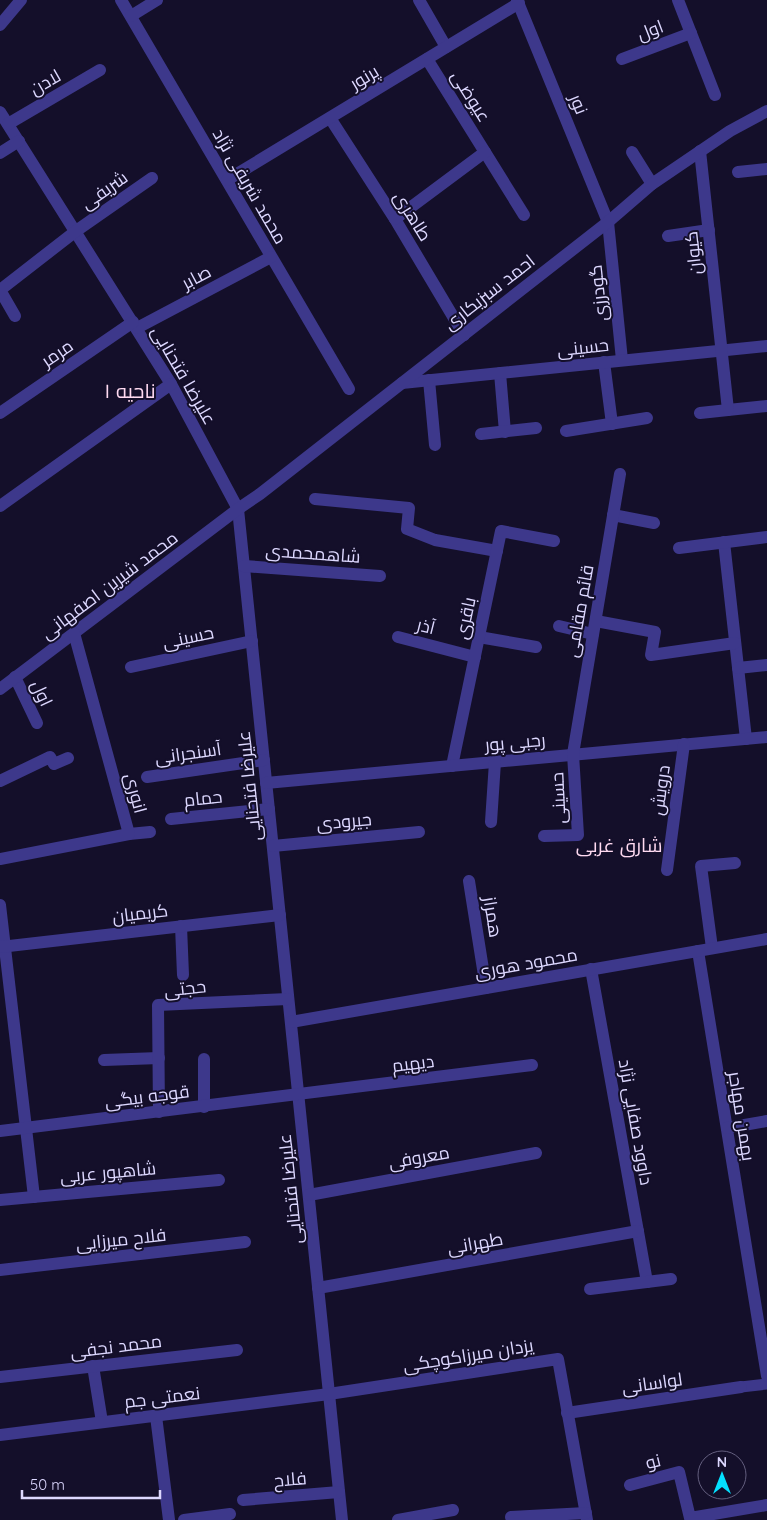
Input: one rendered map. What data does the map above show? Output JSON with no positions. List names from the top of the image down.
{
  "streets": {
    "street": [
      "اول",
      "پرنور",
      "لادن",
      "عیوضی",
      "نور",
      "محمد شریفی نژاد",
      "شریفی",
      "طاهری",
      "کیوان",
      "صابر",
      "احمد سبزیکاری",
      "گودرزی",
      "حسینی",
      "مرمر",
      "علیرضا فتحنایی",
      "شاهمحمدی",
      "محمد شیرین اصفهانی",
      "قائم مقامی",
      "باقری",
      "آذر",
      "رجبی پور",
      "آسنجرانی",
      "درویش",
      "انوری",
      "حمام",
      "جیرودی",
      "کریمیان",
      "همراز",
      "محمود هوری",
      "حجتی",
      "دیهیم",
      "قوجه بیگی",
      "بهمن مهاجر",
      "داوود صفایی نژاد",
      "معروفی",
      "شاهپور عربی",
      "فلاح میرزایی",
      "طهرانی",
      "محمد نجفی",
      "یزدان میرزاکوچکی",
      "لواسانی",
      "نعمتی جم",
      "نو",
      "فلاح"
    ]
  },
  "crossings": [
    ["اول", "محمد شیرین اصفهانی"],
    ["پرنور", "عیوضی"],
    ["پرنور", "نور"],
    ["پرنور", "محمد شریفی نژاد"],
    ["پرنور", "طاهری"],
    ["لادن", "علیرضا فتحنایی"],
    ["نور", "احمد سبزیکاری"],
    ["نور", "گودرزی"],
    ["محمد شریفی نژاد", "صابر"],
    ["شریفی", "علیرضا فتحنایی"],
    ["طاهری", "احمد سبزیکاری"],
    ["کیوان", "احمد سبزیکاری"],
    ["کیوان", "حسینی"],
    ["صابر", "مرمر"],
    ["صابر", "علیرضا فتحنایی"],
    ["احمد سبزیکاری", "گودرزی"],
    ["احمد سبزیکاری", "حسینی"],
    ["احمد سبزیکاری", "علیرضا فتحنایی"],
    ["احمد سبزیکاری", "محمد شیرین اصفهانی"],
    ["گودرزی", "حسینی"],
    ["حسینی", "علیرضا فتحنایی"],
    ["حسینی", "قائم مقامی"],
    ["حسینی", "رجبی پور"],
    ["مرمر", "علیرضا فتحنایی"],
    ["علیرضا فتحنایی", "شاهمحمدی"],
    ["علیرضا فتحنایی", "محمد شیرین اصفهانی"],
    ["علیرضا فتحنایی", "رجبی پور"],
    ["علیرضا فتحنایی", "آسنجرانی"],
    ["علیرضا فتحنایی", "حمام"],
    ["علیرضا فتحنایی", "جیرودی"],
    ["علیرضا فتحنایی", "کریمیان"],
    ["علیرضا فتحنایی", "محمود هوری"],
    ["علیرضا فتحنایی", "حجتی"],
    ["علیرضا فتحنایی", "دیهیم"],
    ["علیرضا فتحنایی", "قوجه بیگی"],
    ["علیرضا فتحنایی", "معروفی"],
    ["علیرضا فتحنایی", "طهرانی"],
    ["علیرضا فتحنایی", "یزدان میرزاکوچکی"],
    ["علیرضا فتحنایی", "نعمتی جم"],
    ["علیرضا فتحنایی", "فلاح"],
    ["محمد شیرین اصفهانی", "انوری"],
    ["قائم مقامی", "رجبی پور"],
    ["باقری", "آذر"],
    ["باقری", "رجبی پور"],
    ["رجبی پور", "درویش"],
    ["همراز", "محمود هوری"],
    ["محمود هوری", "بهمن مهاجر"],
    ["محمود هوری", "داوود صفایی نژاد"],
    ["حجتی", "قوجه بیگی"],
    ["دیهیم", "قوجه بیگی"],
    ["داوود صفایی نژاد", "طهرانی"],
    ["یزدان میرزاکوچکی", "لواسانی"],
    ["یزدان میرزاکوچکی", "نعمتی جم"]
  ],
  "districts": ["ناحیه ۱", "شارق غربی"],
  "scale_bar": "50 m",
  "north": "top"
}
